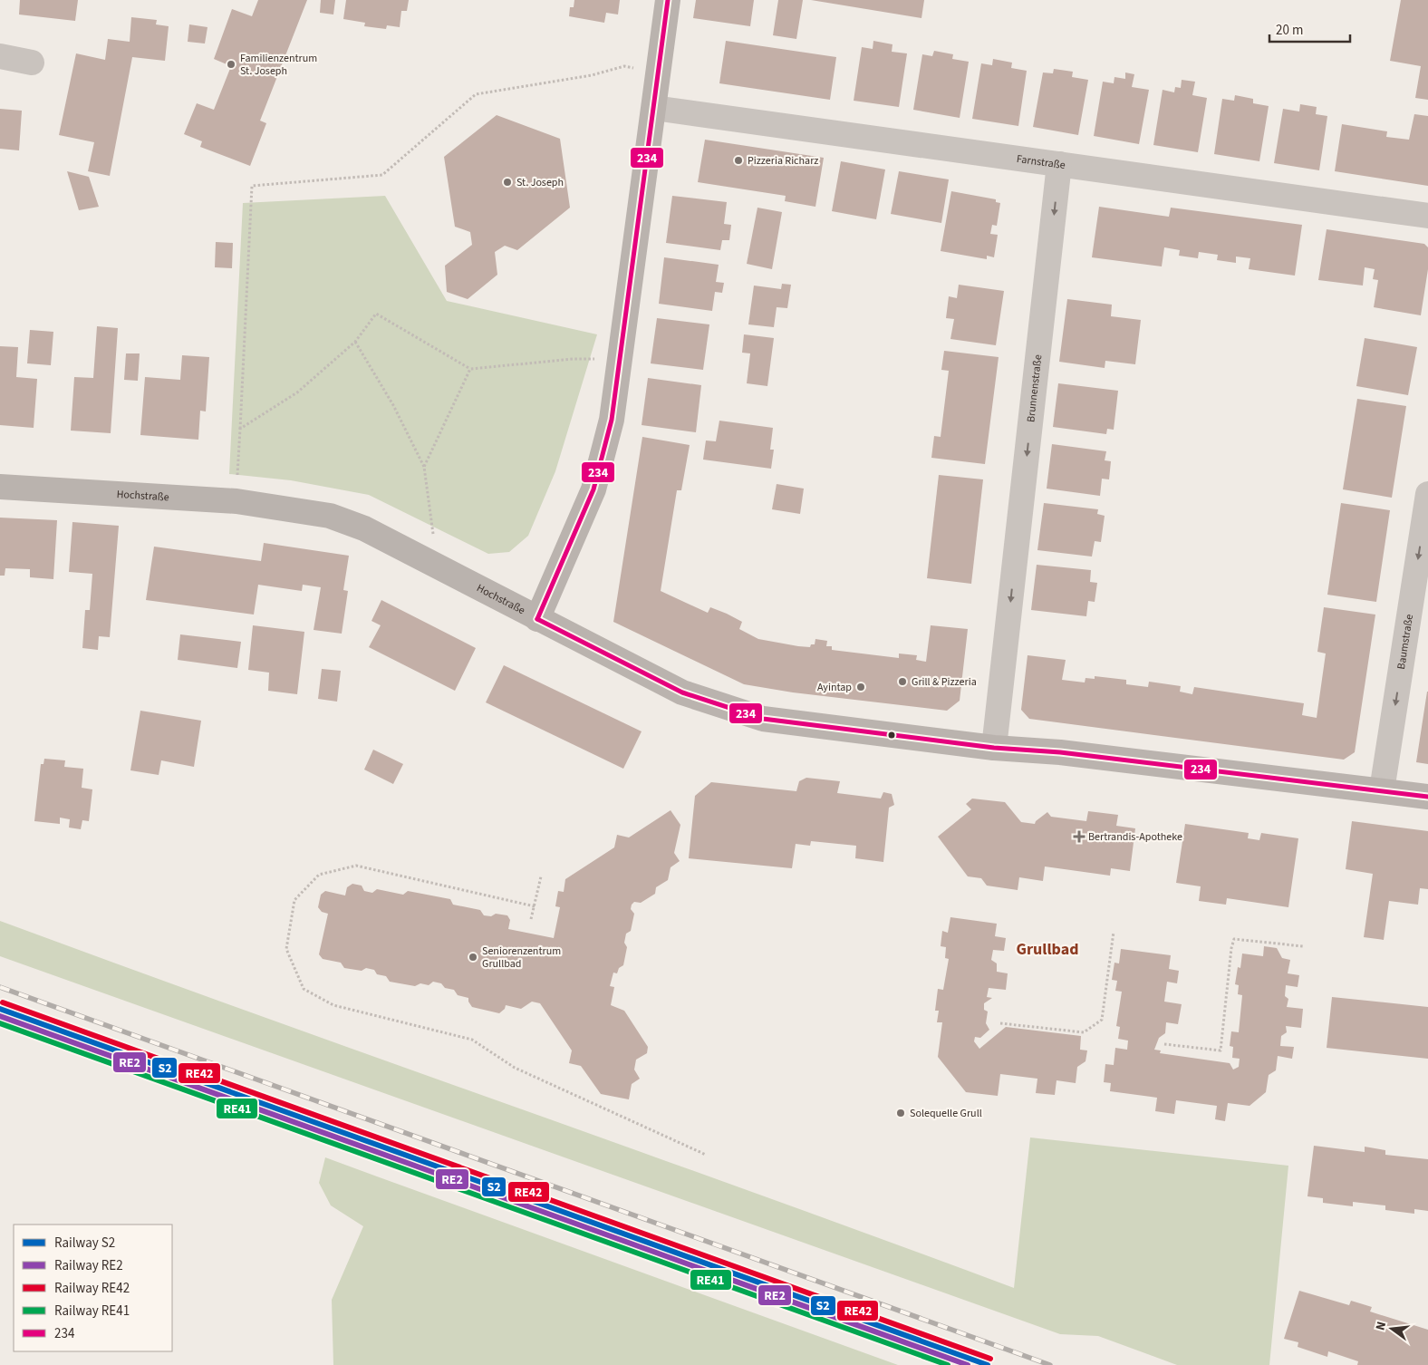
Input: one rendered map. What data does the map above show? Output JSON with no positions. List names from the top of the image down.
{
  "streets": {
    "street": [
      "Farnstraße",
      "Brunnenstraße",
      "Hochstraße",
      "Baumstraße"
    ]
  },
  "crossings": [
    ["Farnstraße", "Brunnenstraße"],
    ["Brunnenstraße", "Hochstraße"],
    ["Hochstraße", "Baumstraße"]
  ],
  "one_way": ["Brunnenstraße", "Baumstraße"],
  "districts": ["Grullbad"],
  "places": {
    "other": [
      "Familienzentrum St. Joseph",
      "Pizzeria Richarz",
      "St. Joseph",
      "Grill & Pizzeria",
      "Ayintap",
      "Seniorenzentrum Grullbad",
      "Solequelle Grull"
    ],
    "health": ["Bertrandis-Apotheke"]
  },
  "lines": [
    "transit line 234",
    "rail line RE42",
    "rail line S2",
    "rail line RE2",
    "rail line RE41"
  ],
  "legend": [
    "Railway S2",
    "Railway RE2",
    "Railway RE42",
    "Railway RE41",
    "234"
  ],
  "scale_bar": "20 m",
  "north": "left"
}
